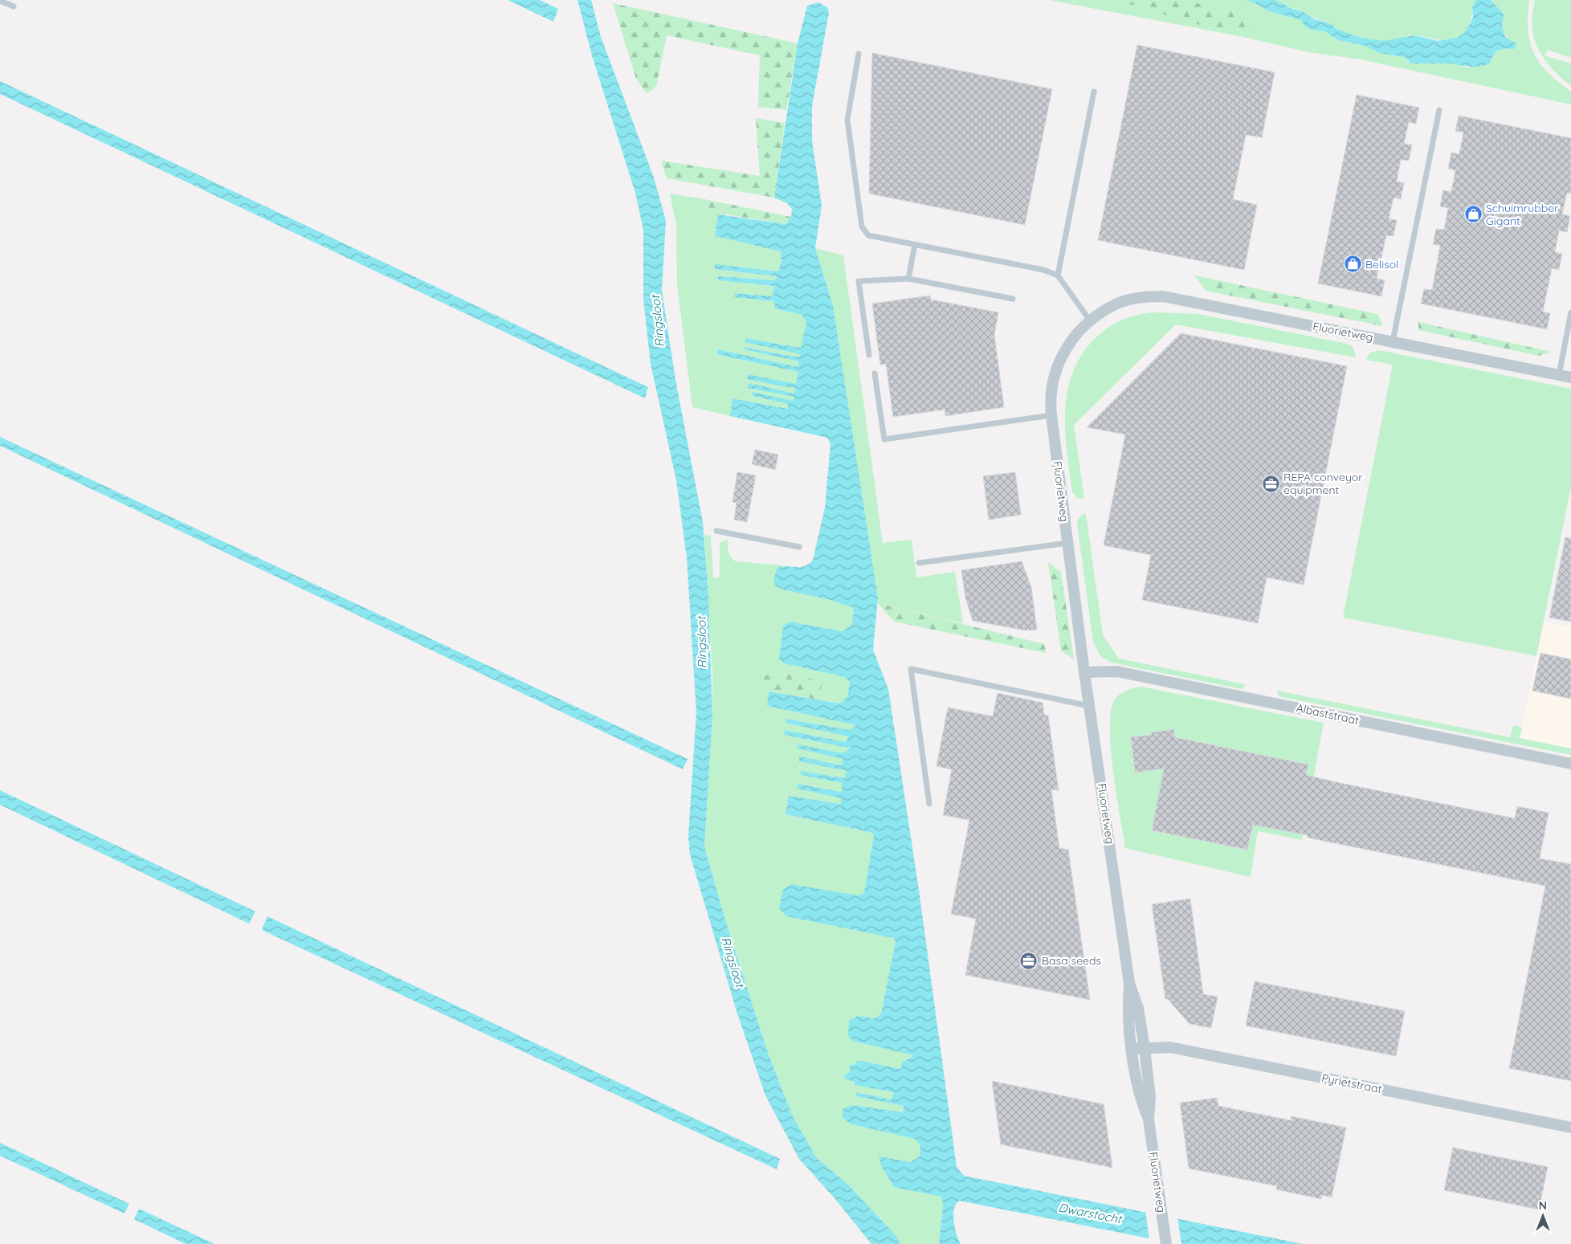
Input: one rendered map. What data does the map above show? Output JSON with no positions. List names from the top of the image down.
{
  "streets": {
    "street": ["Fluorietweg", "Albaststraat", "Pyrietstraat"]
  },
  "crossings": [
    ["Fluorietweg", "Albaststraat"],
    ["Fluorietweg", "Pyrietstraat"]
  ],
  "water": ["Ringsloot", "Dwarstocht"],
  "places": {
    "shop": ["Schuimrubber Gigant", "Belisol"],
    "office": ["REPA conveyor equipment", "Basa seeds"]
  },
  "north": "top"
}
